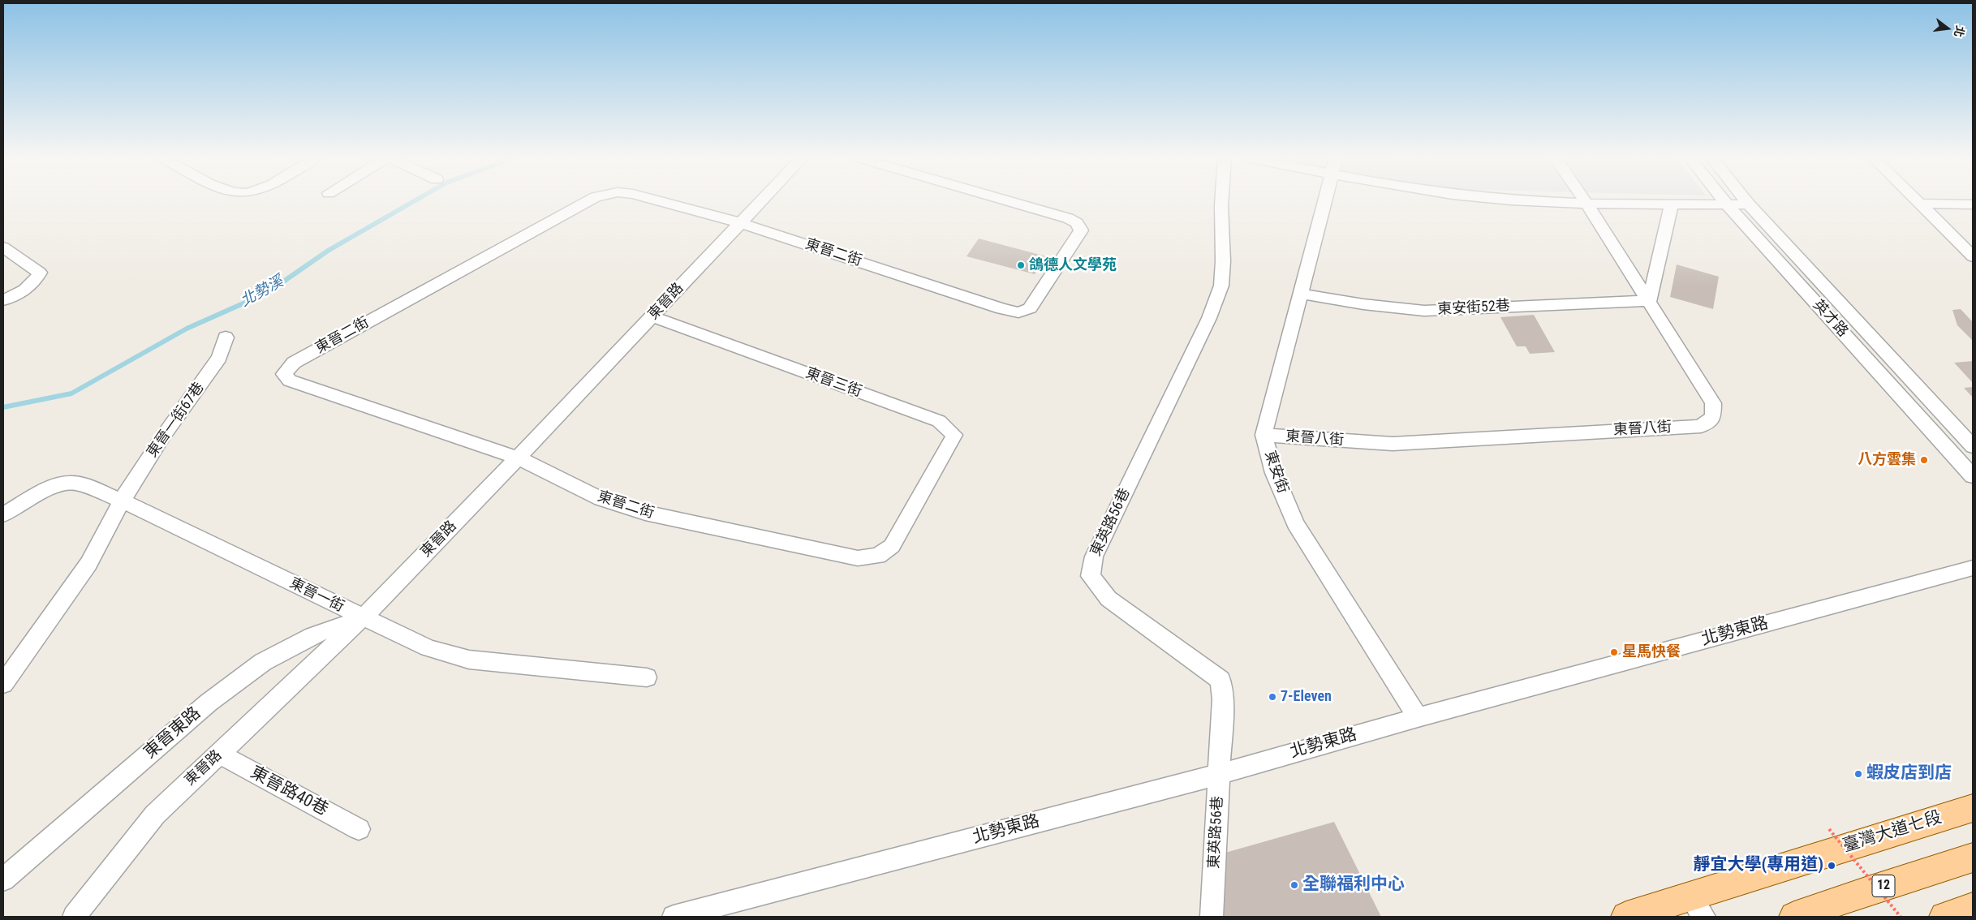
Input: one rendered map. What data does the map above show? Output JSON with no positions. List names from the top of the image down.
{
  "streets": {
    "main road": ["臺灣大道七段", "12"],
    "street": [
      "東晉二街",
      "東晉路",
      "東安街52巷",
      "英才路",
      "東晉三街",
      "東晉一街67巷",
      "東晉八街",
      "東安街",
      "東英路56巷",
      "東晉一街",
      "北勢東路",
      "東晉東路",
      "東晉路40巷"
    ]
  },
  "crossings": [
    ["東晉二街", "東晉路"],
    ["東晉二街", "東晉三街"],
    ["東晉路", "東晉三街"],
    ["東晉路", "東晉一街"],
    ["東晉路", "東晉東路"],
    ["東晉路", "東晉路40巷"],
    ["東安街52巷", "東晉八街"],
    ["東安街52巷", "東安街"],
    ["東晉一街67巷", "東晉一街"],
    ["東晉八街", "東安街"],
    ["東安街", "北勢東路"],
    ["東英路56巷", "北勢東路"],
    ["東晉一街", "東晉東路"]
  ],
  "water": ["北勢溪"],
  "places": [
    "鴿德人文學苑",
    "八方雲集",
    "星馬快餐",
    "7-Eleven",
    "蝦皮店到店",
    "靜宜大學(專用道)",
    "全聯福利中心"
  ],
  "north": "right"
}
